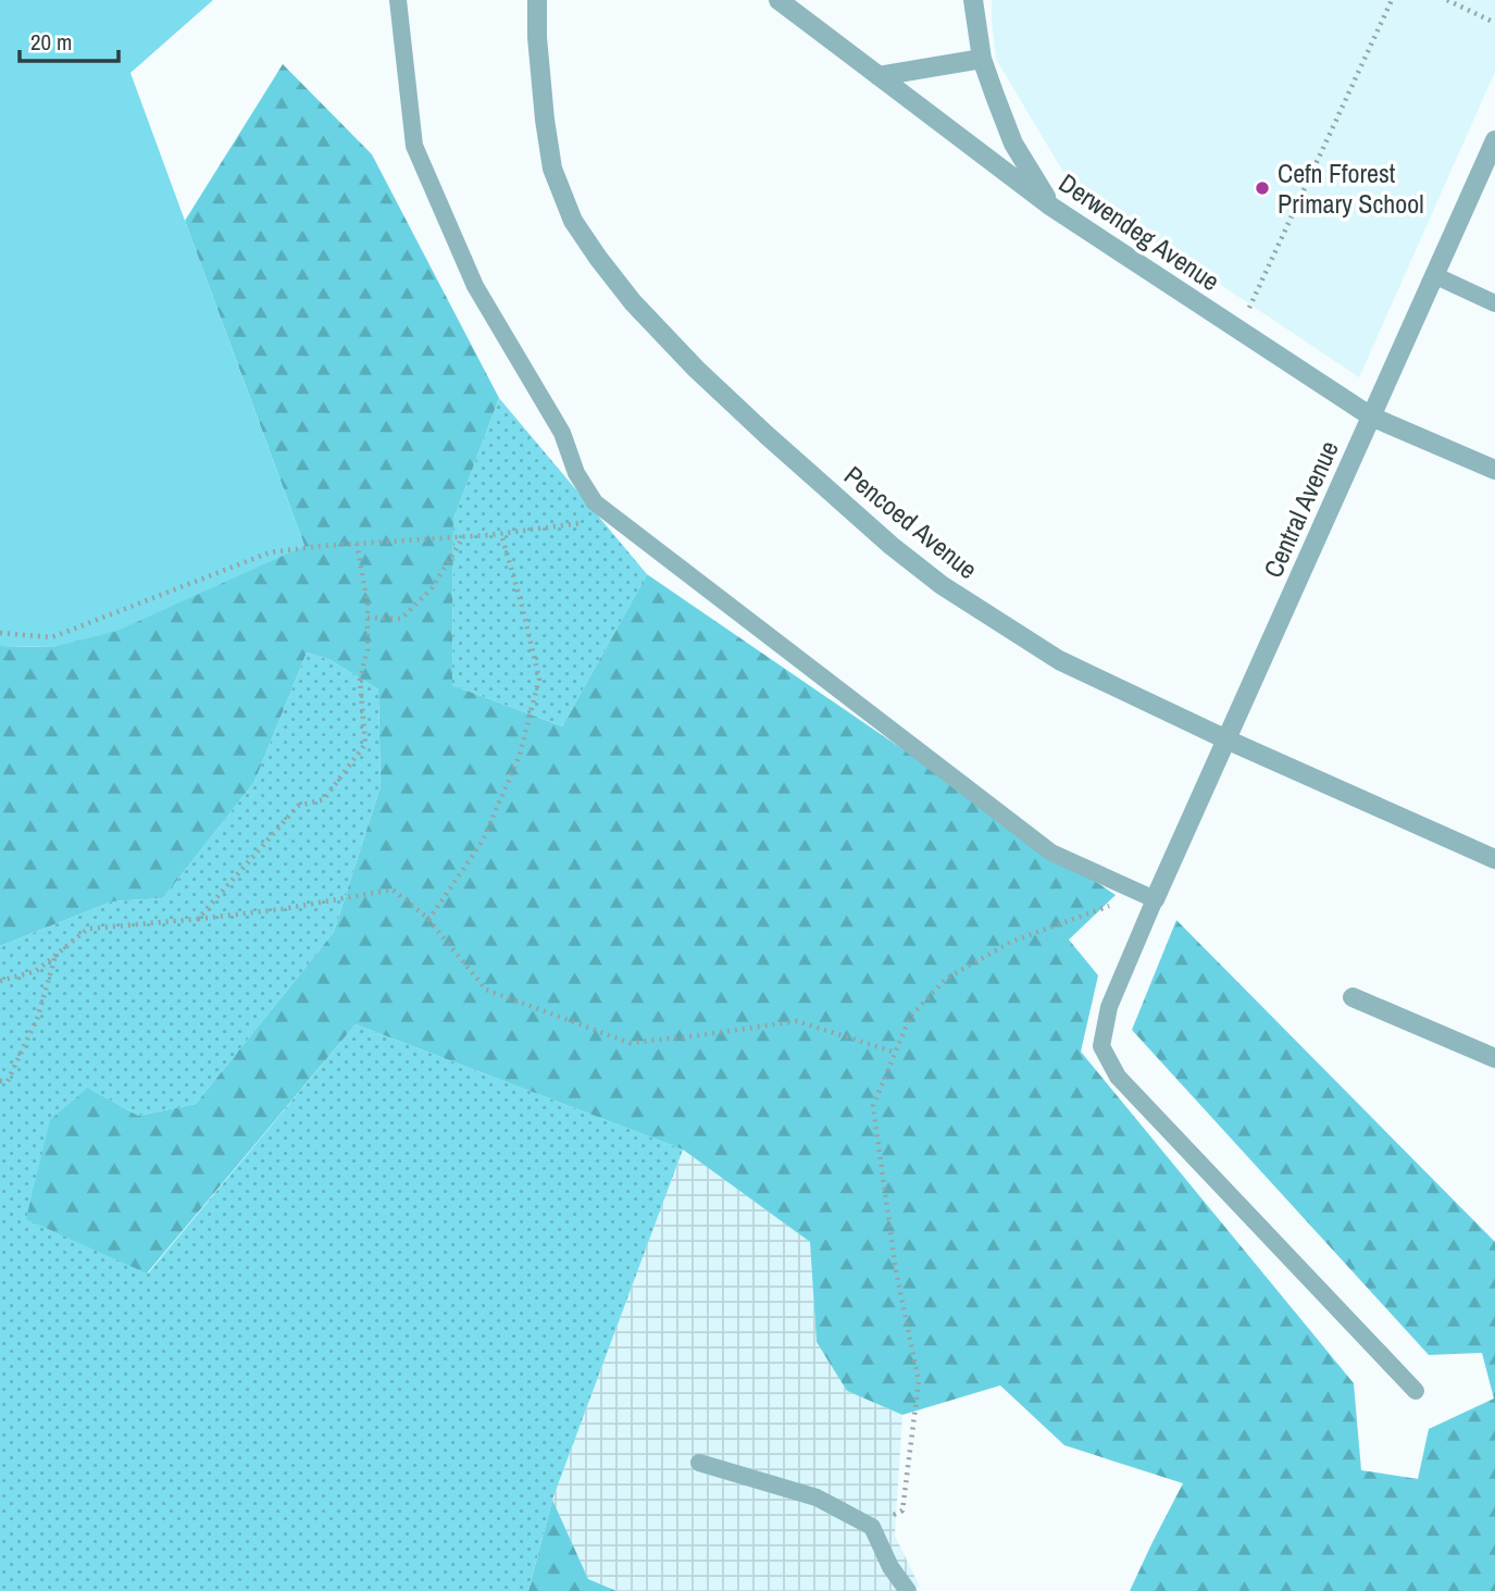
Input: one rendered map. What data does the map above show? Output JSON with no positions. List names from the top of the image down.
{
  "streets": {
    "street": ["Derwendeg Avenue", "Central Avenue", "Pencoed Avenue"]
  },
  "crossings": [
    ["Derwendeg Avenue", "Central Avenue"],
    ["Central Avenue", "Pencoed Avenue"]
  ],
  "places": ["Cefn Fforest Primary School"],
  "scale_bar": "20 m"
}
